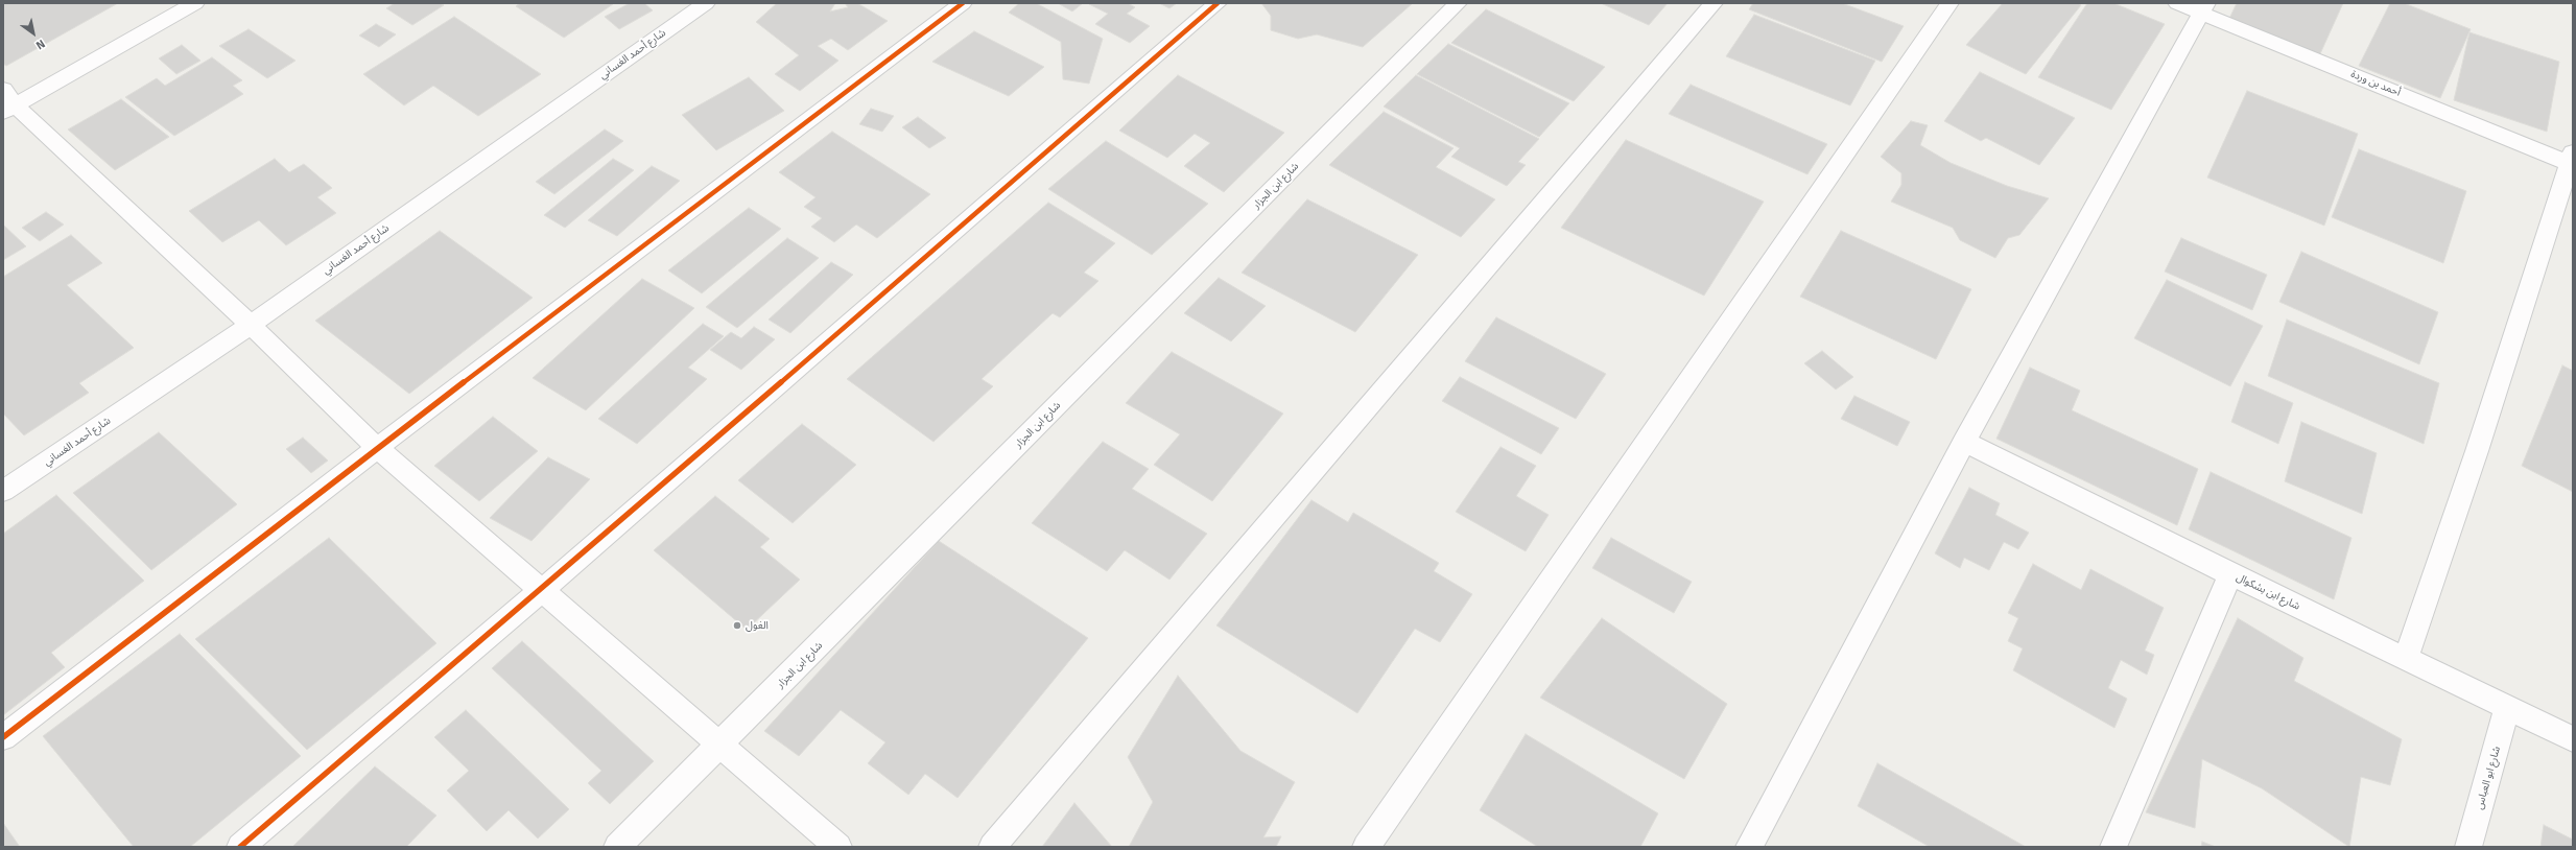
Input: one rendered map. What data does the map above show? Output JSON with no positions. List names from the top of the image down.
{
  "streets": {
    "street": [
      "شارع أحمد الغساني",
      "أحمد بن وردة",
      "شارع ابن الجزار",
      "شارع ابن بشكوال",
      "شارع ابو العباس"
    ]
  },
  "crossings": [
    ["شارع ابن بشكوال", "شارع ابو العباس"]
  ],
  "places": ["الغول"],
  "north": "bottom right"
}
